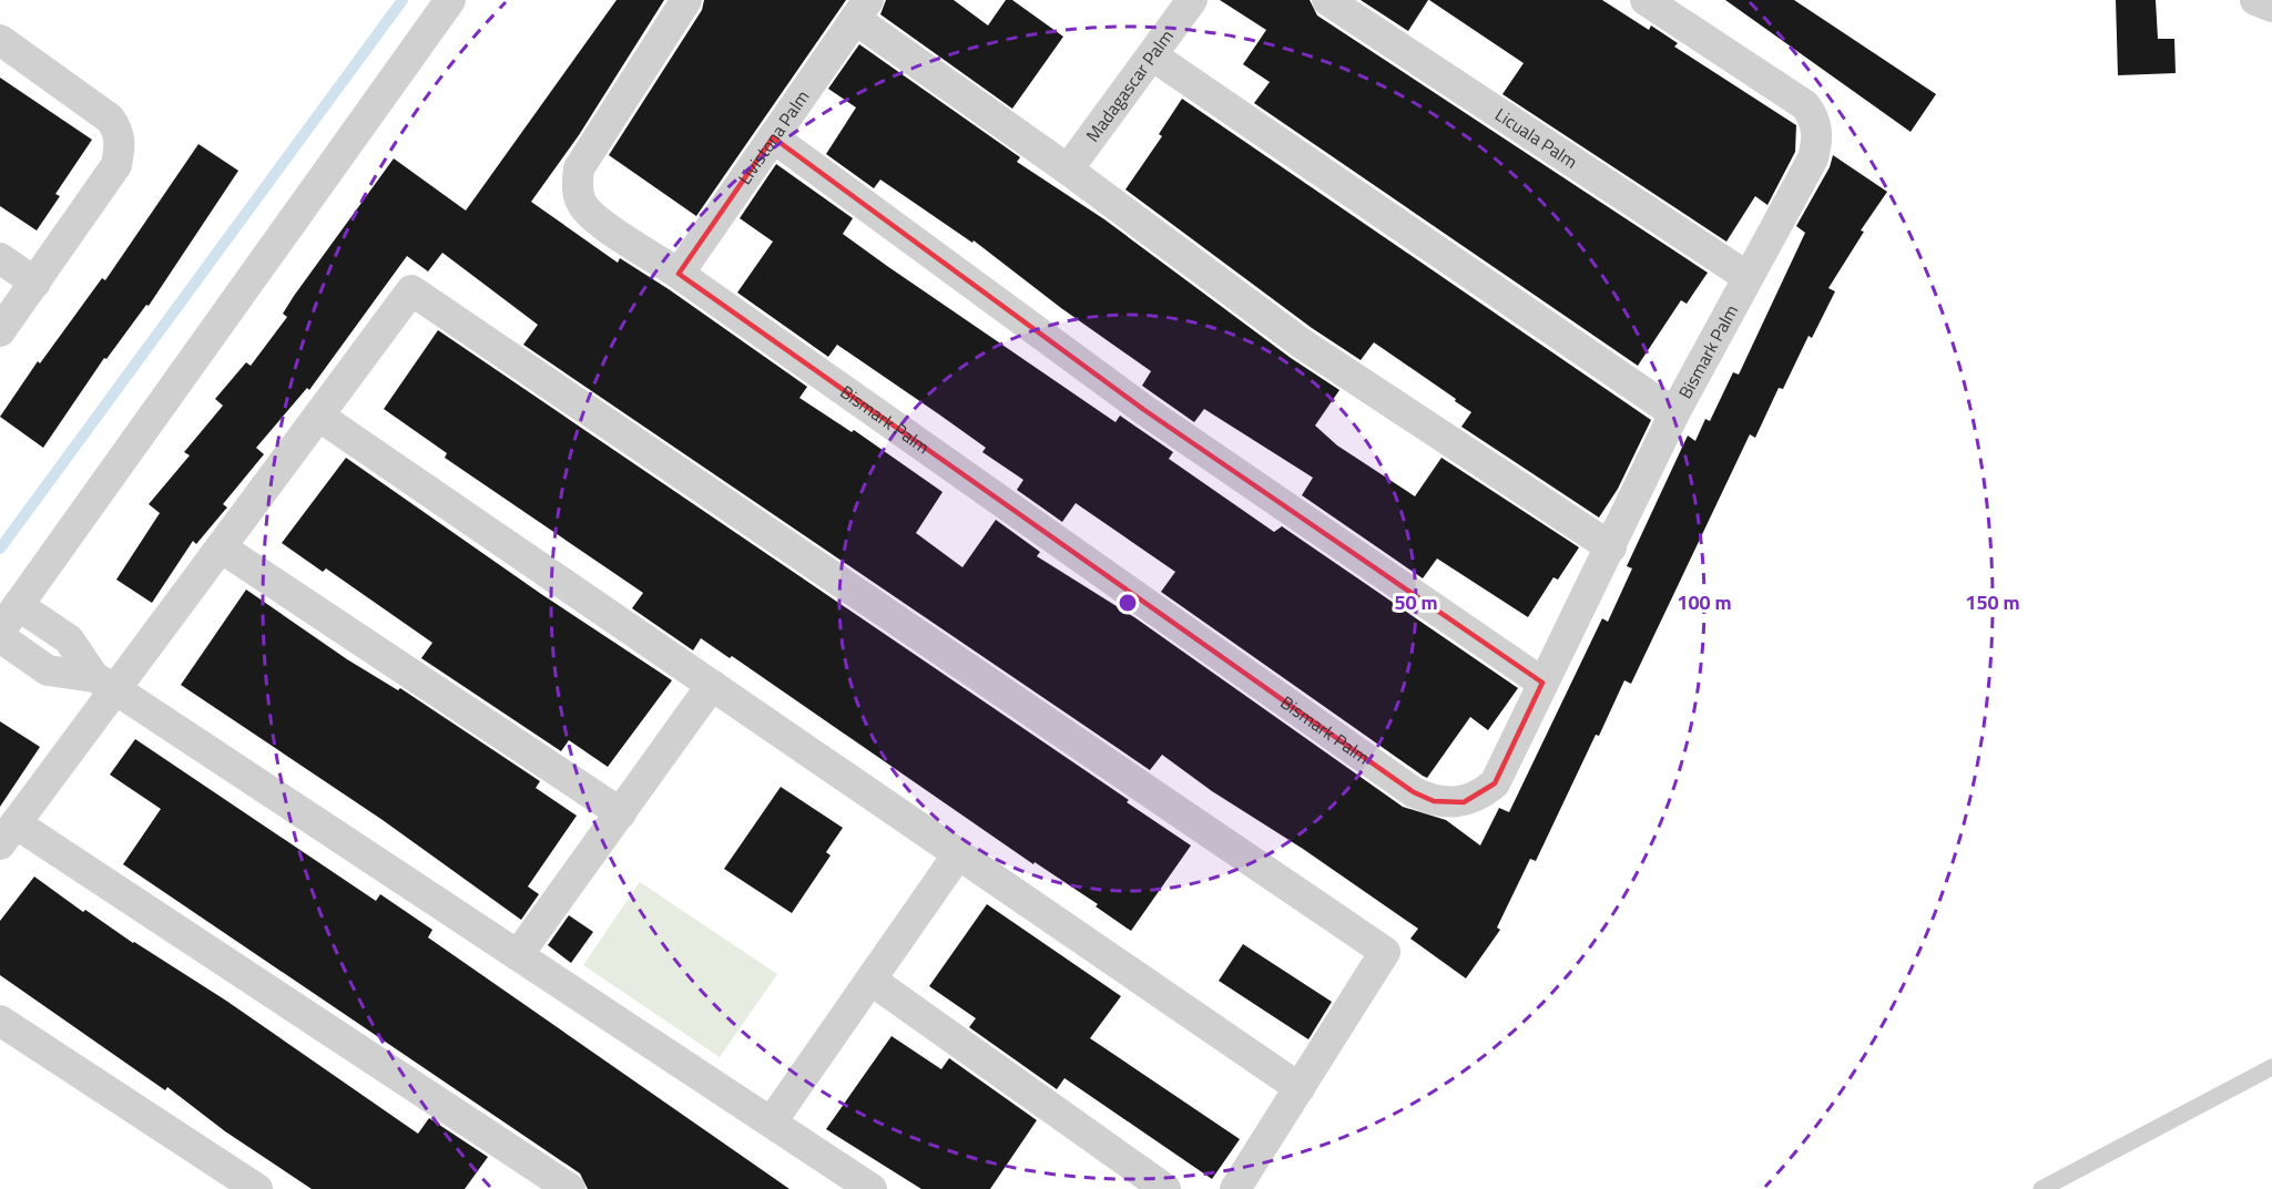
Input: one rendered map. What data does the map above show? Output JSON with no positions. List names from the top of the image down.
{
  "streets": {
    "street": [
      "Madagascar Palm",
      "Livistona Palm",
      "Licuala Palm",
      "Bismark Palm"
    ]
  },
  "crossings": [
    ["Livistona Palm", "Bismark Palm"],
    ["Licuala Palm", "Bismark Palm"]
  ],
  "rings": ["50 m", "100 m", "150 m"]
}
